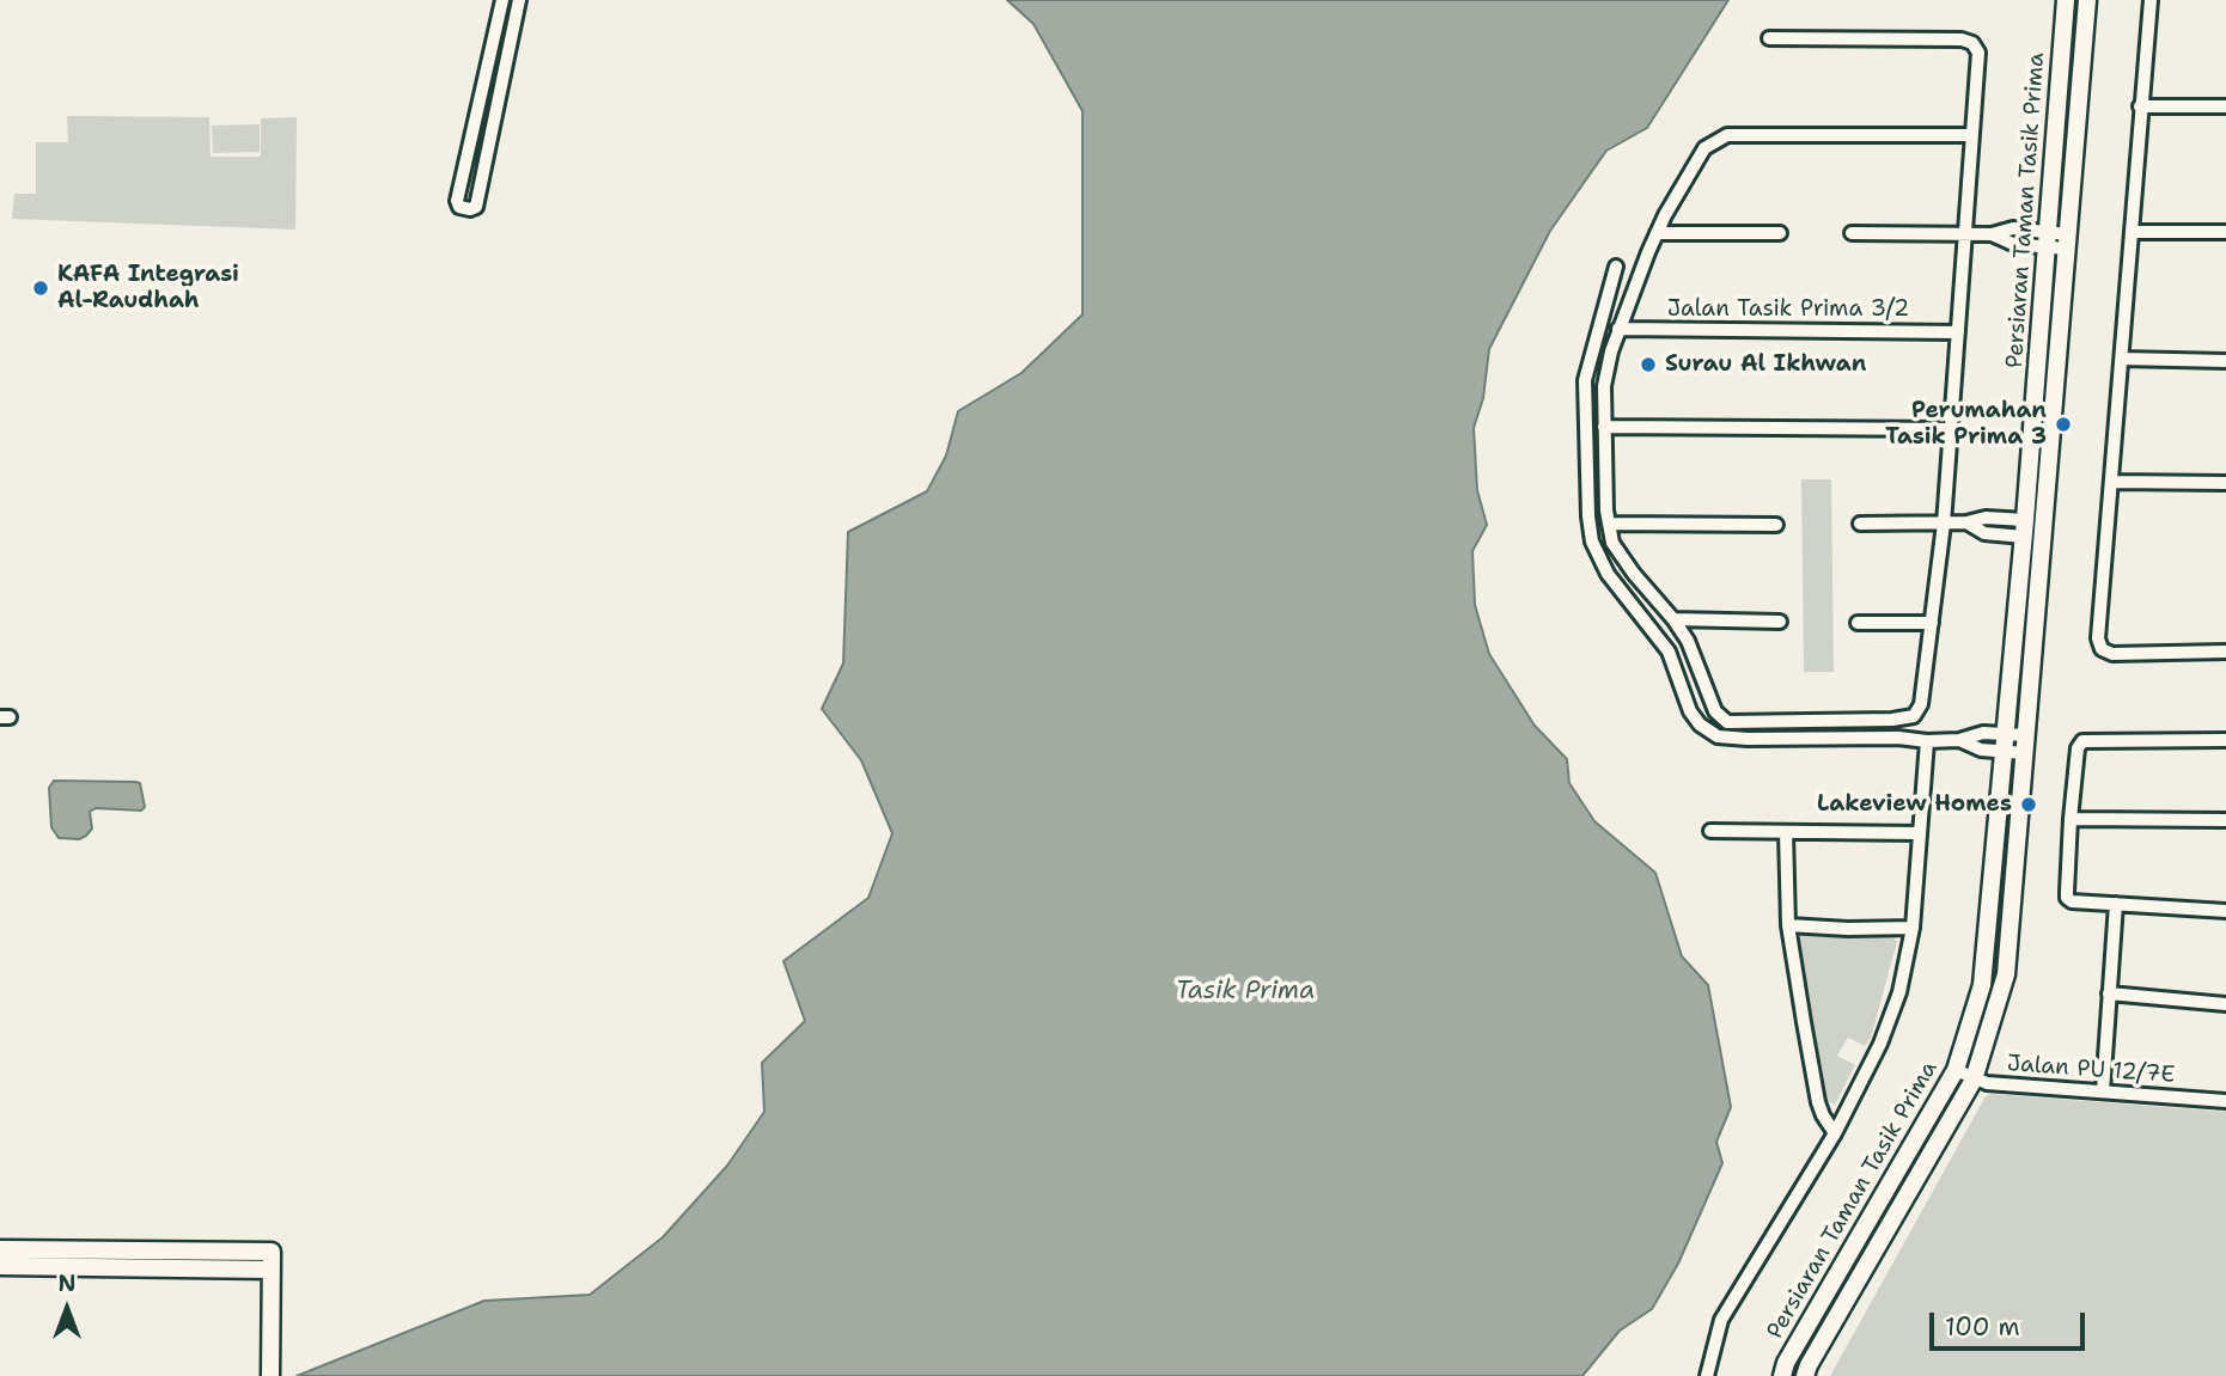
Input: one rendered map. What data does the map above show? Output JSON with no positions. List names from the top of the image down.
{
  "streets": {
    "main road": ["Persiaran Taman Tasik Prima"],
    "street": ["Jalan Tasik Prima 3/2", "Jalan PU 12/7E"]
  },
  "crossings": [
    ["Persiaran Taman Tasik Prima", "Jalan PU 12/7E"]
  ],
  "water": ["Tasik Prima"],
  "places": [
    "KAFA Integrasi Al-Raudhah",
    "Surau Al Ikhwan",
    "Perumahan Tasik Prima 3",
    "Lakeview Homes"
  ],
  "scale_bar": "100 m",
  "north": "top"
}
